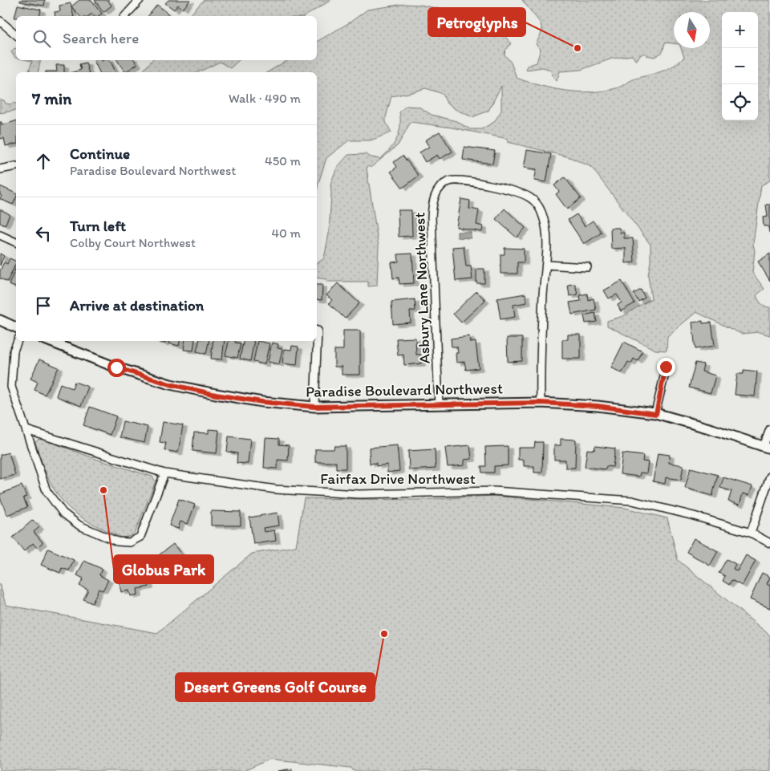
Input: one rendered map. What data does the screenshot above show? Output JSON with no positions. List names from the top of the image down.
{
  "streets": {
    "street": ["Asbury Lane Northwest", "Paradise Boulevard Northwest", "Fairfax Drive Northwest"]
  },
  "crossings": [
    ["Asbury Lane Northwest", "Paradise Boulevard Northwest"]
  ],
  "places": ["Petroglyphs", "Globus Park", "Desert Greens Golf Course"],
  "north": "bottom",
  "page": {
    "map_buttons": ["+", "−"],
    "search": "Search here",
    "heading": ["7 min", "Walk · 490 m"],
    "list": [
      ["Continue", "Paradise Boulevard Northwest", "450 m"],
      ["Turn left", "Colby Court Northwest", "40 m"],
      "Arrive at destination"
    ]
  }
}
